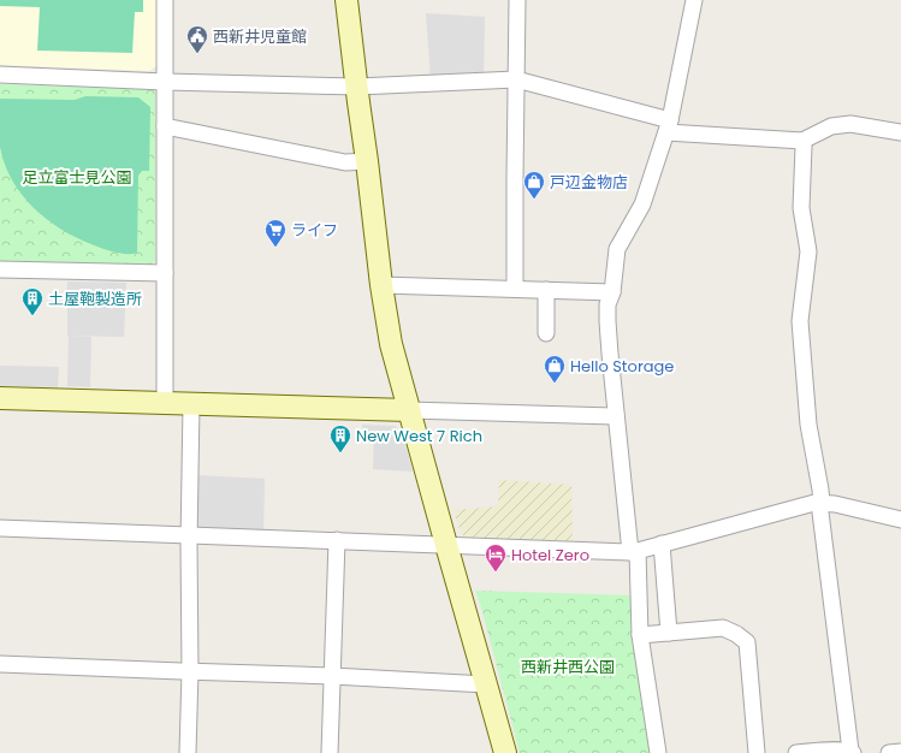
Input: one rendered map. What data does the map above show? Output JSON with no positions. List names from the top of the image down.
{
  "parks": ["足立富士見公園", "西新井西公園"],
  "places": {
    "public building": ["西新井児童館"],
    "shop": ["戸辺金物店", "Hello Storage"],
    "supermarket": ["ライフ"],
    "building": ["土屋鞄製造所", "New West 7 Rich"],
    "hotel": ["Hotel Zero"]
  }
}
